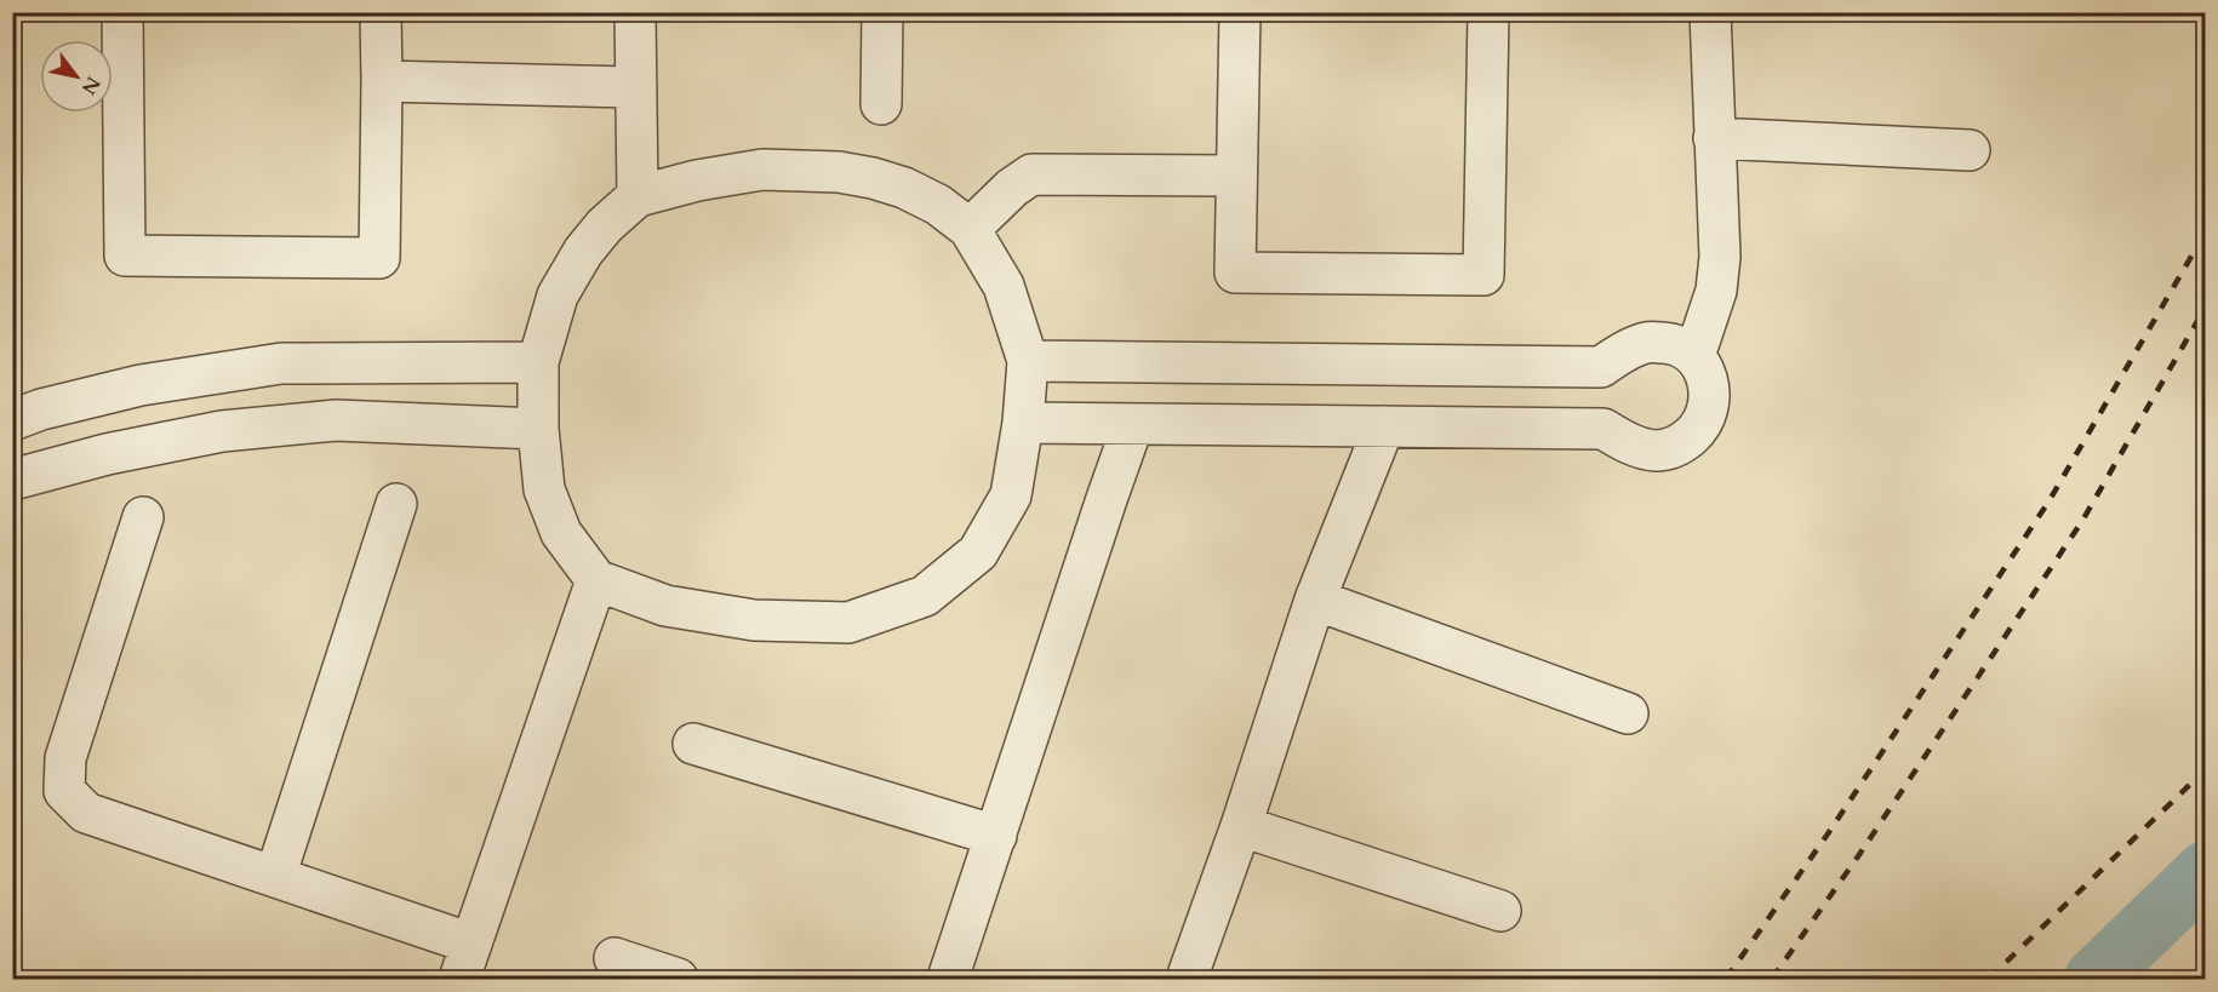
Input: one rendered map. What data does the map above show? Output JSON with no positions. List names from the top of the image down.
{
  "north": "bottom right"
}
